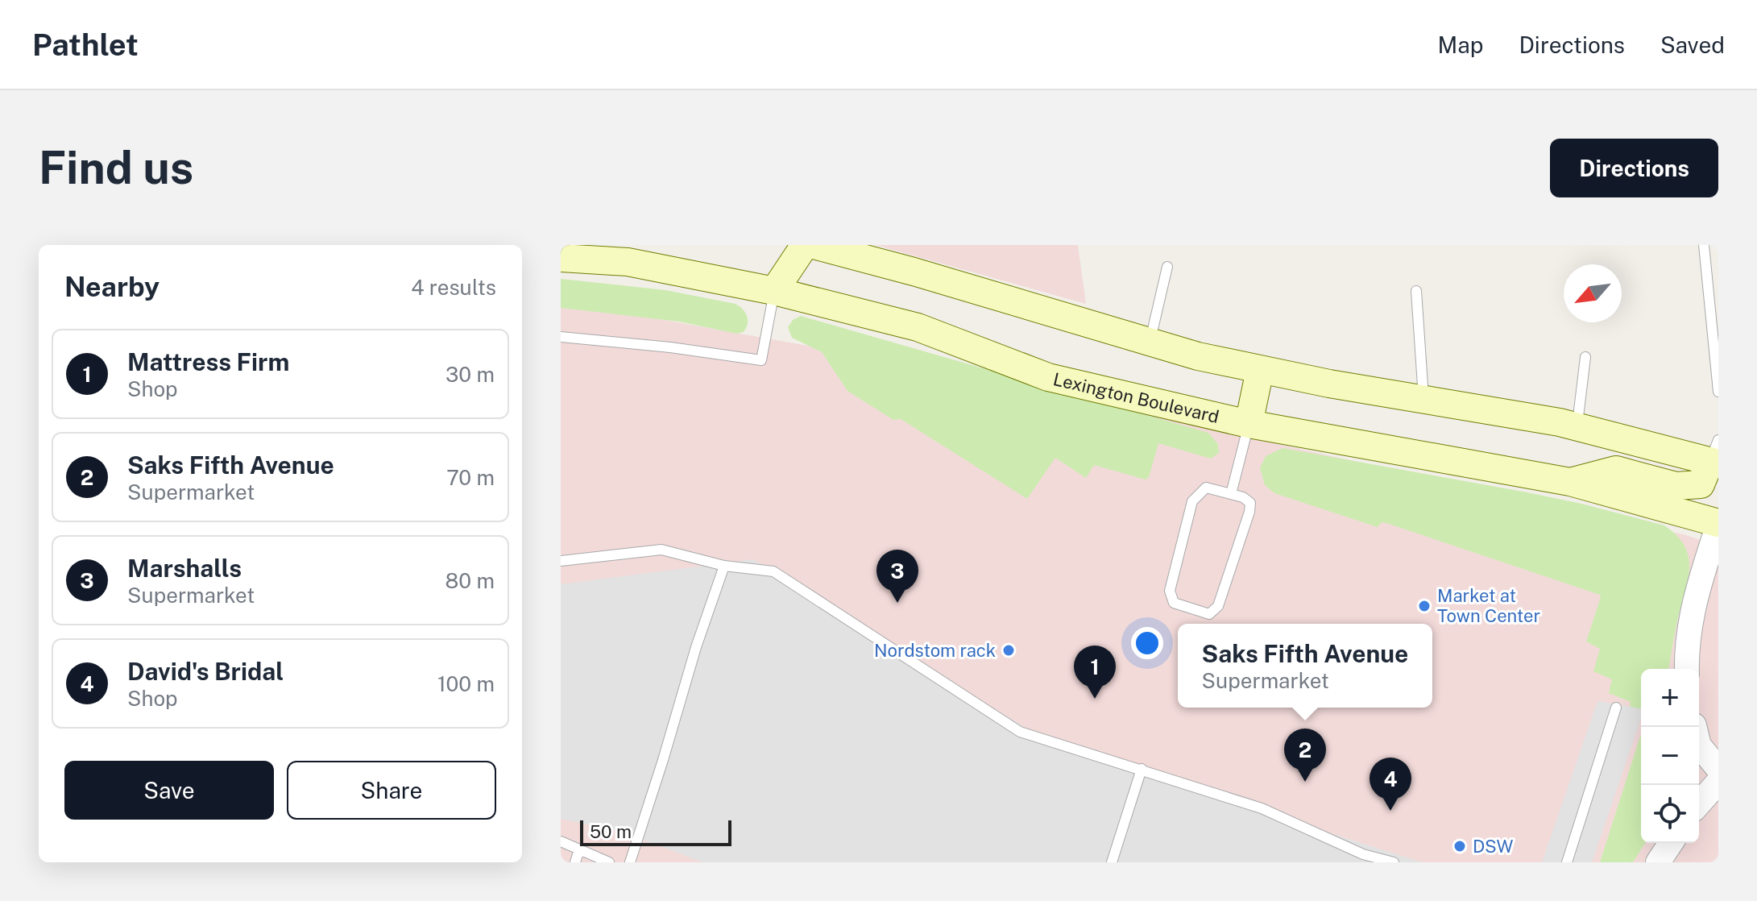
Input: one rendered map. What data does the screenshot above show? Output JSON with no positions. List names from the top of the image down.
{
  "streets": {
    "main road": ["Lexington Boulevard"]
  },
  "places": ["Market at Town Center", "Nordstom rack", "DSW"],
  "scale_bar": "50 m",
  "north": "bottom left",
  "page": {
    "header": "Pathlet",
    "nav": ["Map", "Directions", "Saved"],
    "buttons": [
      "Directions",
      ["Save", "Share"]
    ],
    "title": "Find us",
    "heading": ["Nearby", "4 results"],
    "list": [
      {
        "mark": "1",
        "name": "Mattress Firm",
        "note": "Shop",
        "value": "30 m"
      },
      {
        "mark": "2",
        "name": "Saks Fifth Avenue",
        "note": "Supermarket",
        "value": "70 m"
      },
      {
        "mark": "3",
        "name": "Marshalls",
        "note": "Supermarket",
        "value": "80 m"
      },
      {
        "mark": "4",
        "name": "David's Bridal",
        "note": "Shop",
        "value": "100 m"
      }
    ],
    "pins": [
      "3",
      "1",
      "2",
      "4"
    ],
    "popup": ["Saks Fifth Avenue", "Supermarket"],
    "map_buttons": ["+", "−"],
    "scale": "50 m"
  }
}
